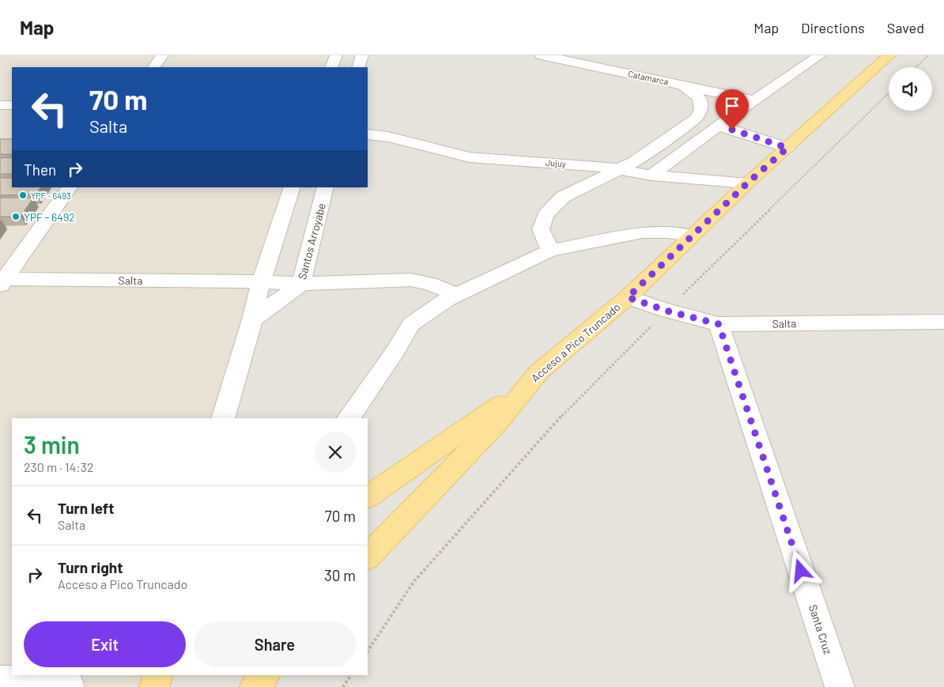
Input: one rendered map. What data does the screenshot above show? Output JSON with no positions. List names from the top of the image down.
{
  "streets": {
    "main road": ["Acceso a Pico Truncado"],
    "street": [
      "Catamarca",
      "Jujuy",
      "Santos Arroyabe",
      "Salta",
      "Santa Cruz"
    ]
  },
  "crossings": [
    ["Jujuy", "Acceso a Pico Truncado"],
    ["Santos Arroyabe", "Salta"],
    ["Salta", "Acceso a Pico Truncado"],
    ["Salta", "Santa Cruz"]
  ],
  "places": ["YPF - 6493", "YPF - 6492"],
  "page": {
    "header": "Map",
    "nav": ["Map", "Directions", "Saved"],
    "turn": ["70 m", "Salta"],
    "then": "Then",
    "heading": ["3 min", "230 m · 14:32"],
    "list": [
      {
        "name": "Turn left",
        "note": "Salta",
        "value": "70 m"
      },
      {
        "name": "Turn right",
        "note": "Acceso a Pico Truncado",
        "value": "30 m"
      }
    ],
    "buttons": ["Exit", "Share"]
  }
}
